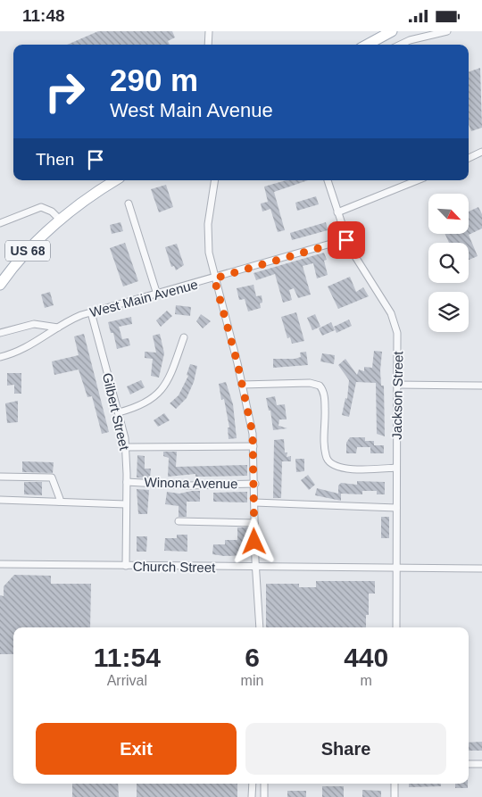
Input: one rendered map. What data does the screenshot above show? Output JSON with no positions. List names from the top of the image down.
{
  "streets": {
    "main road": ["US 68"],
    "street": [
      "West Main Avenue",
      "Jackson Street",
      "Gilbert Street",
      "Winona Avenue",
      "Church Street"
    ]
  },
  "crossings": [
    ["West Main Avenue", "Jackson Street"],
    ["West Main Avenue", "Gilbert Street"],
    ["Jackson Street", "Church Street"],
    ["Gilbert Street", "Winona Avenue"],
    ["Gilbert Street", "Church Street"]
  ],
  "north": "bottom right",
  "page": {
    "status": "11:48",
    "turn": ["290 m", "West Main Avenue"],
    "then": "Then",
    "eta": [
      "11:54",
      "Arrival",
      "6",
      "min",
      "440",
      "m"
    ],
    "buttons": ["Exit", "Share"]
  }
}
